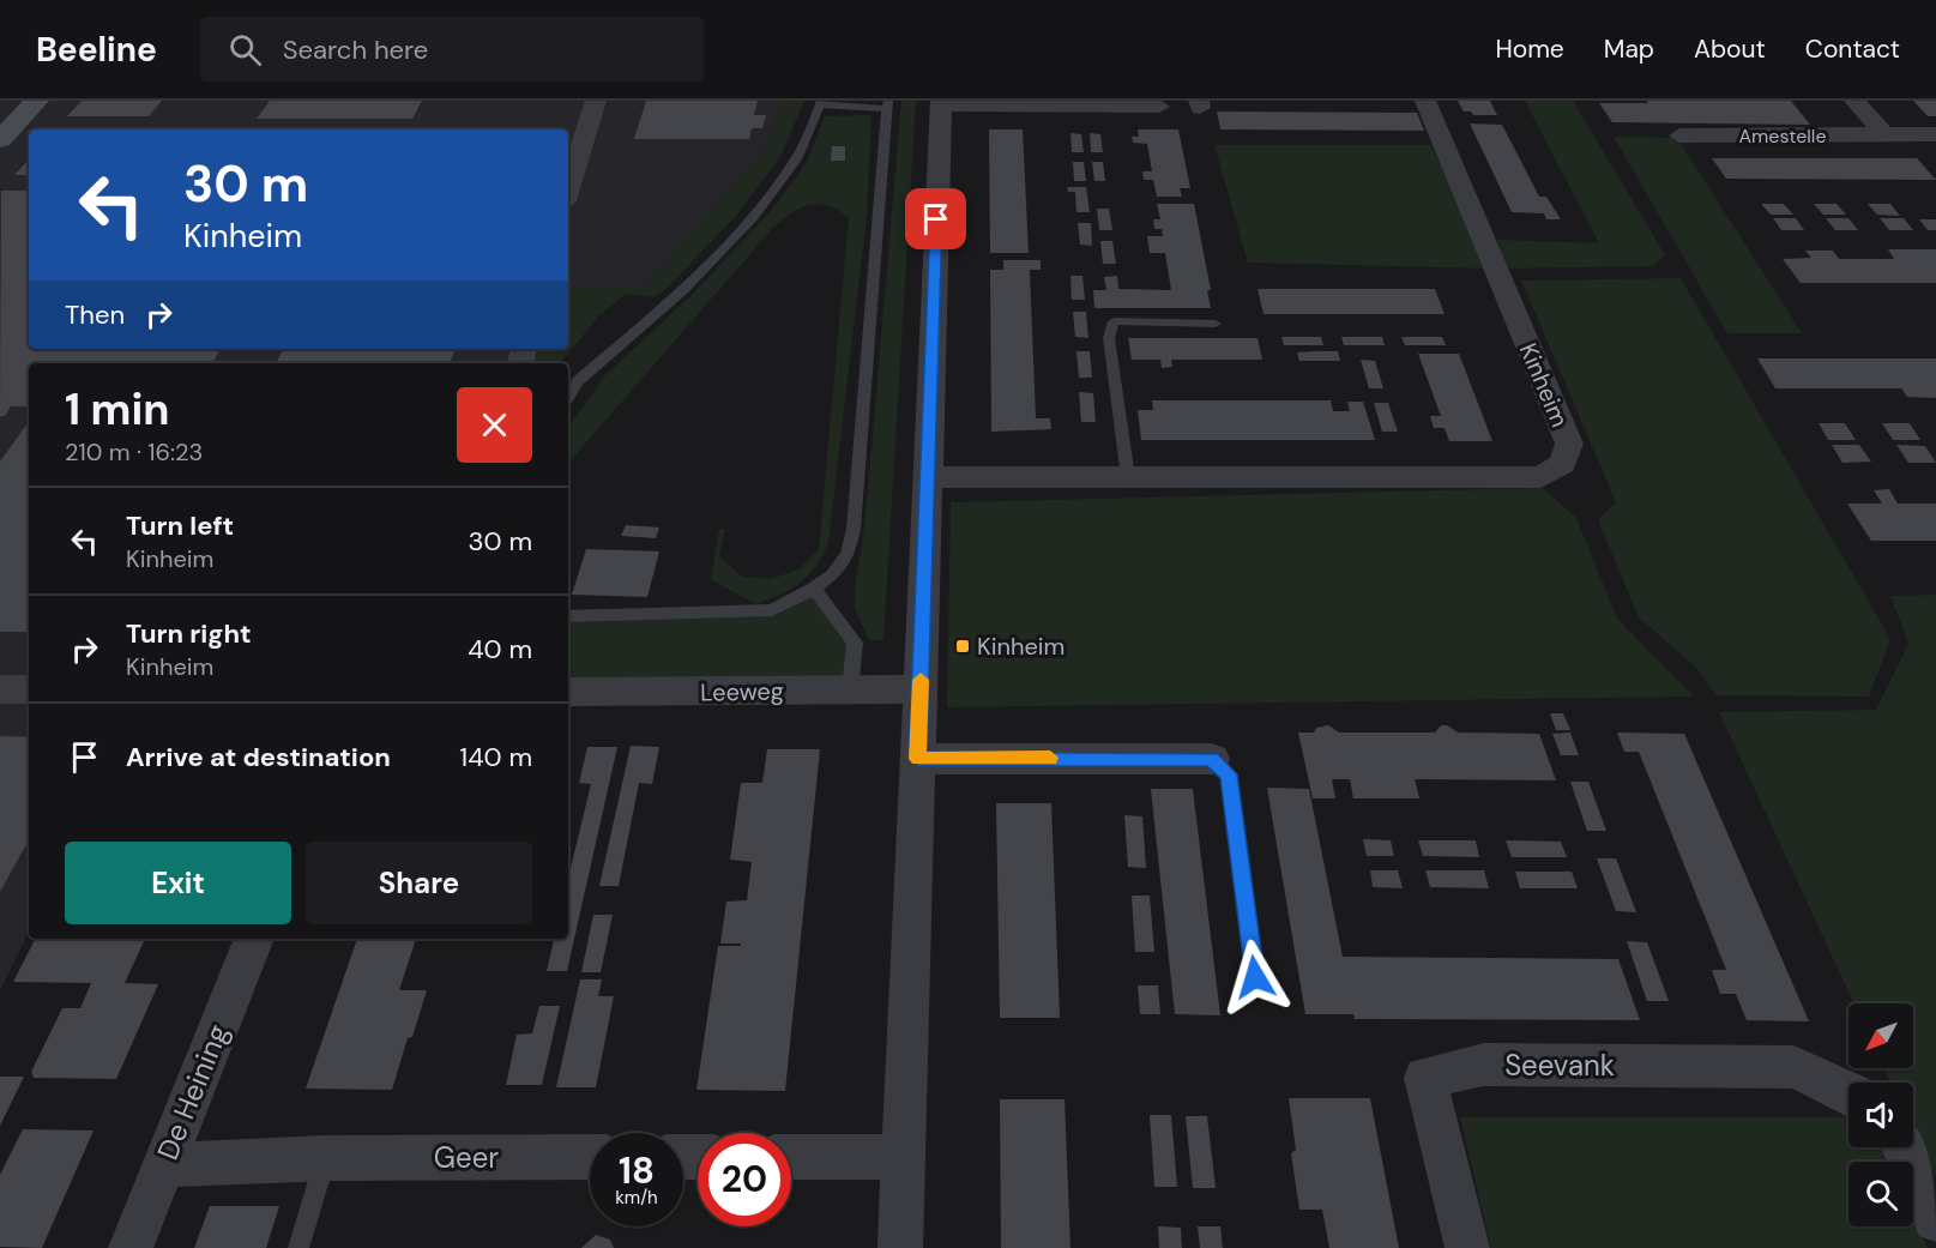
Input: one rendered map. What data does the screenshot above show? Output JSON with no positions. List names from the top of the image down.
{
  "streets": {
    "street": [
      "Amestelle",
      "Kinheim",
      "Leeweg",
      "Seevank",
      "De Heining",
      "Geer"
    ]
  },
  "crossings": [
    ["De Heining", "Geer"]
  ],
  "places": {
    "transit": ["Kinheim"]
  },
  "north": "bottom left",
  "page": {
    "header": "Beeline",
    "search": "Search here",
    "nav": [
      "Home",
      "Map",
      "About",
      "Contact"
    ],
    "turn": ["30 m", "Kinheim"],
    "then": "Then",
    "heading": ["1 min", "210 m · 16:23"],
    "list": [
      {
        "name": "Turn left",
        "note": "Kinheim",
        "value": "30 m"
      },
      {
        "name": "Turn right",
        "note": "Kinheim",
        "value": "40 m"
      },
      {
        "name": "Arrive at destination",
        "value": "140 m"
      }
    ],
    "buttons": ["Exit", "Share"],
    "speed": "18 km/h",
    "limit": "20"
  }
}
